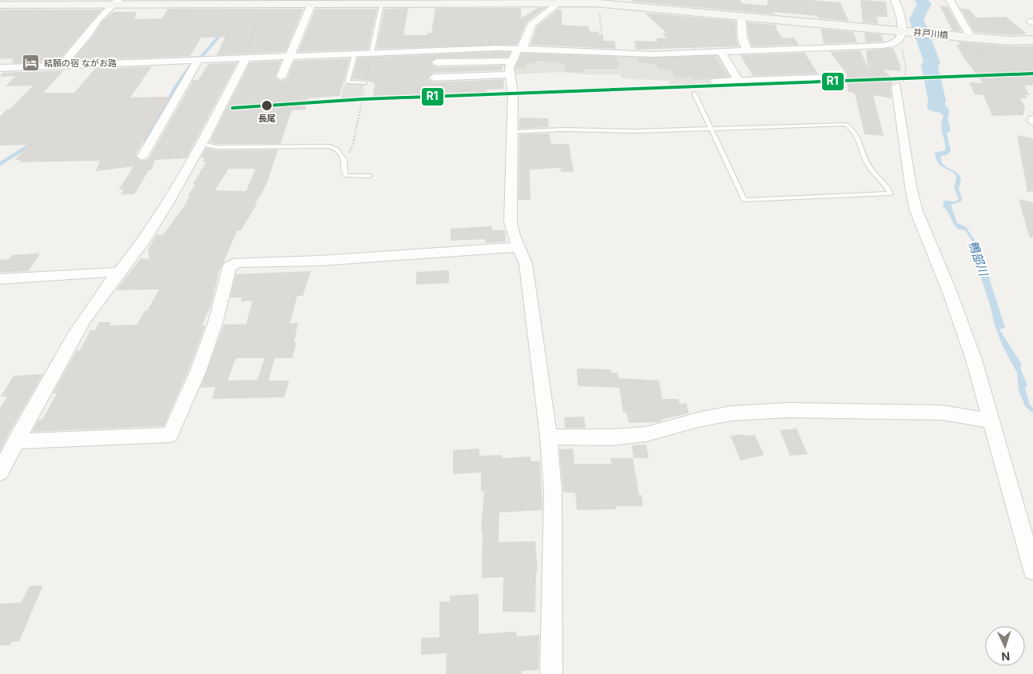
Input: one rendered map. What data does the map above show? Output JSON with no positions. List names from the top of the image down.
{
  "streets": {
    "street": ["井戸川橋"]
  },
  "water": ["鴨部川"],
  "places": {
    "hotel": ["結願の宿 ながお路"],
    "other": ["長尾"]
  },
  "lines": ["transit line R1"],
  "north": "bottom"
}
